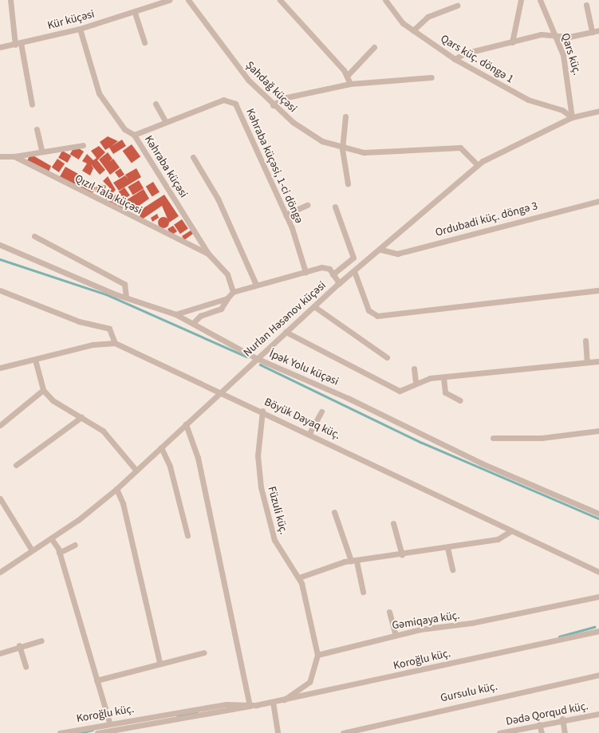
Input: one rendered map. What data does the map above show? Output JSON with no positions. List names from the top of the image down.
{
  "streets": {
    "street": [
      "Kür küçəsi",
      "Qars küç.",
      "Qars küç. döngə 1",
      "Şahdağ küçəsi",
      "Kəhraba küçəsi, 1-ci döngə",
      "Kəhraba küçəsi",
      "Qızıl Tala küçəsi",
      "Ordubadi küç. döngə 3",
      "Nurlan Həsənov küçəsi",
      "İpək Yolu küçəsi",
      "Böyük Dayaq küç.",
      "Füzuli küç.",
      "Gəmiqaya küç.",
      "Koroğlu küç.",
      "Gursulu küç.",
      "Dədə Qorqud küç."
    ]
  },
  "crossings": [
    ["Kür küçəsi", "Kəhraba küçəsi"],
    ["Qars küç.", "Qars küç. döngə 1"],
    ["Qars küç.", "Nurlan Həsənov küçəsi"],
    ["Qars küç. döngə 1", "Nurlan Həsənov küçəsi"],
    ["Şahdağ küçəsi", "Nurlan Həsənov küçəsi"],
    ["Kəhraba küçəsi, 1-ci döngə", "Kəhraba küçəsi"],
    ["Kəhraba küçəsi", "Qızıl Tala küçəsi"],
    ["Ordubadi küç. döngə 3", "Nurlan Həsənov küçəsi"],
    ["Nurlan Həsənov küçəsi", "İpək Yolu küçəsi"],
    ["Nurlan Həsənov küçəsi", "Böyük Dayaq küç."],
    ["Böyük Dayaq küç.", "Füzuli küç."],
    ["Füzuli küç.", "Gəmiqaya küç."]
  ]
}
